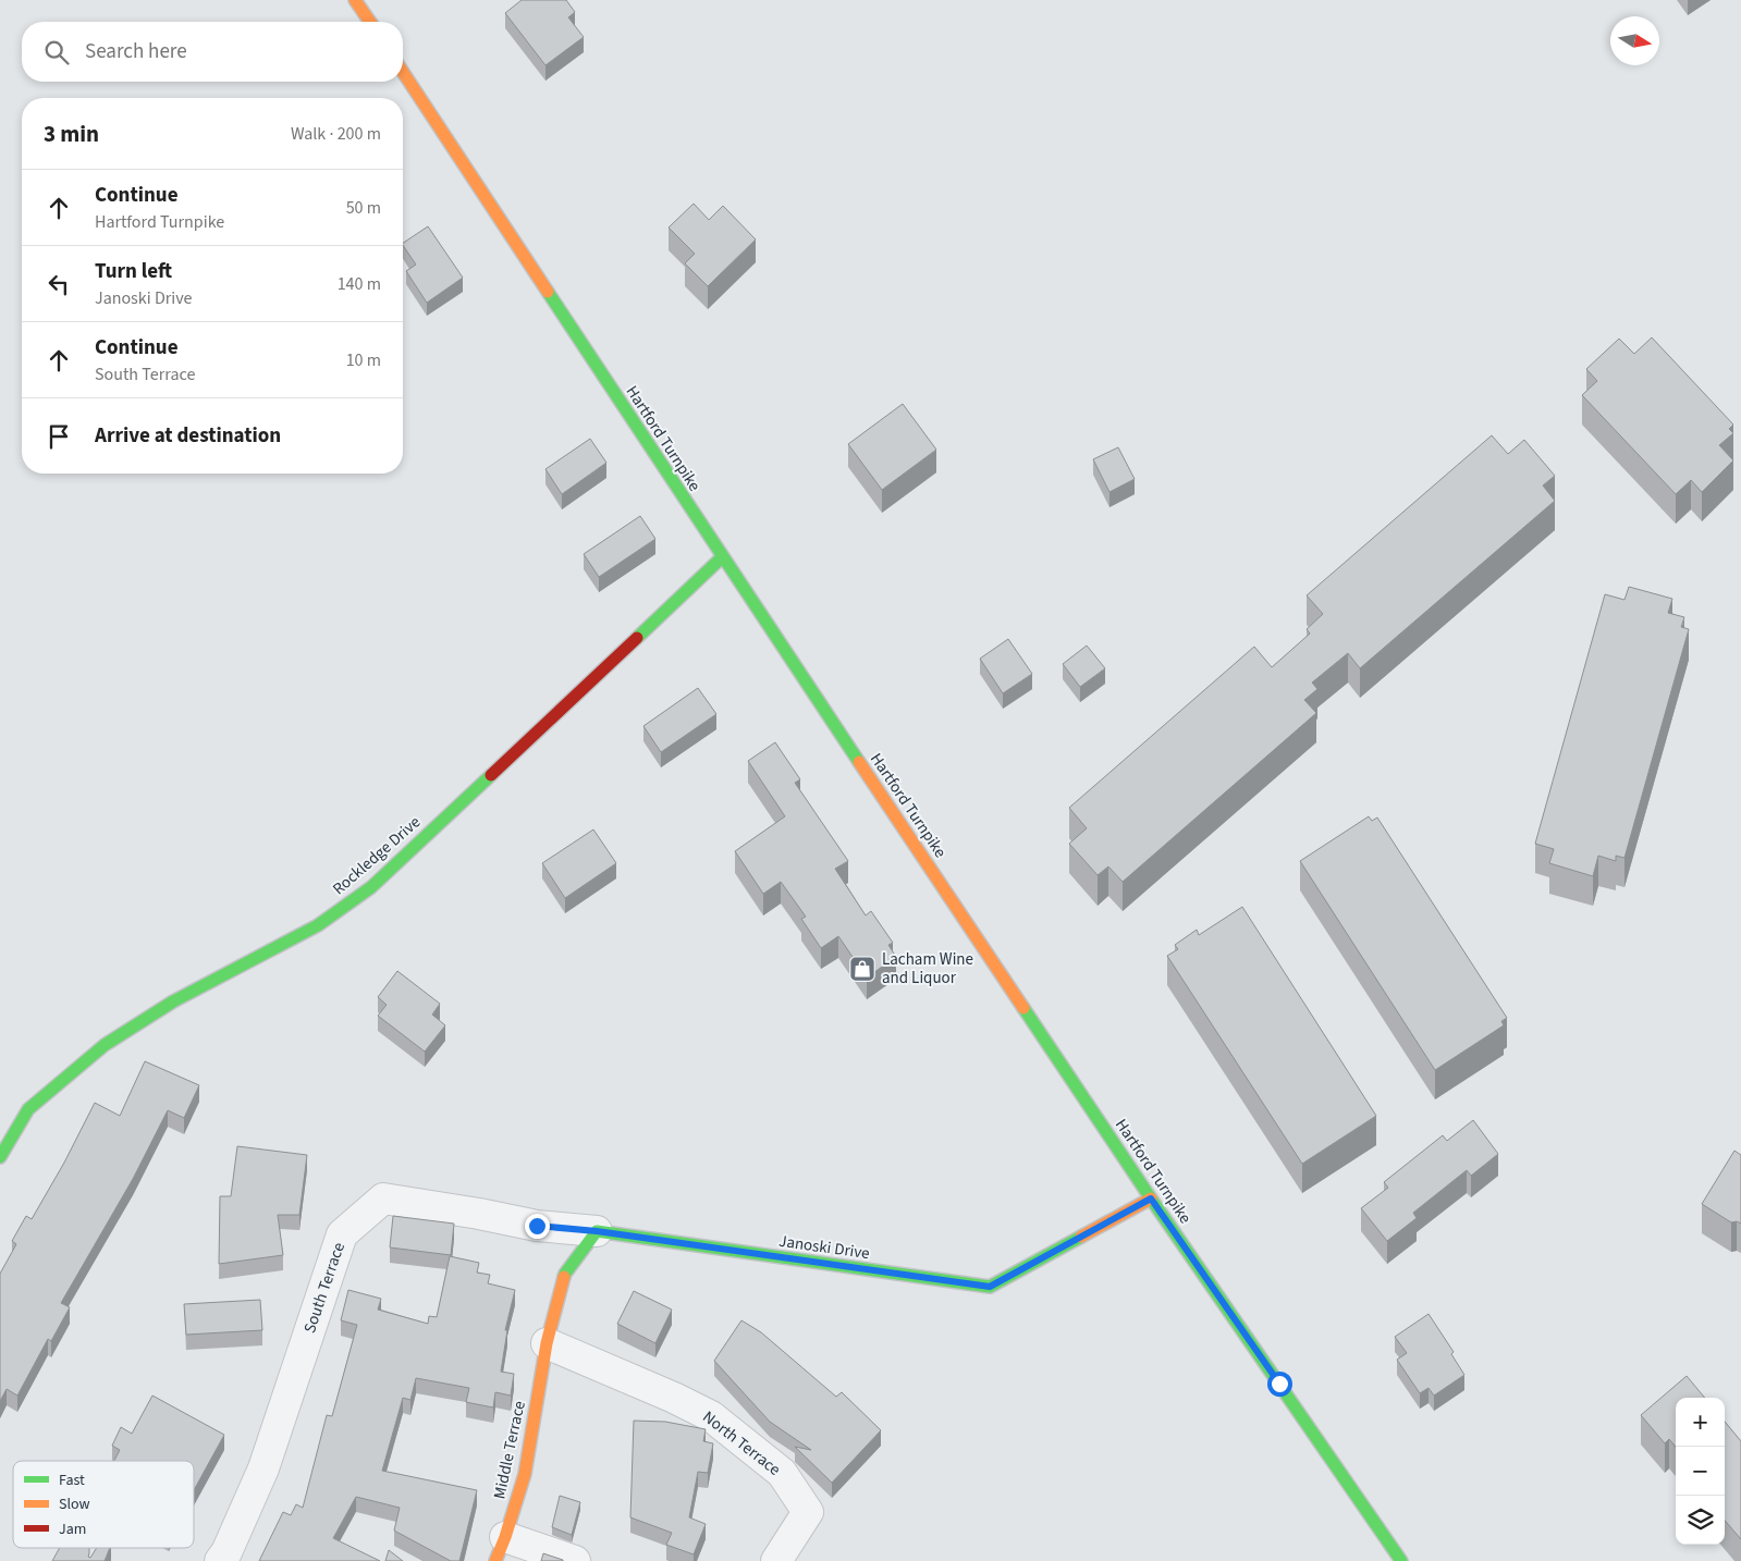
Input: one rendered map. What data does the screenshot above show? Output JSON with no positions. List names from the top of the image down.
{
  "streets": {
    "street": [
      "Hartford Turnpike",
      "Rockledge Drive",
      "Janoski Drive",
      "South Terrace",
      "North Terrace",
      "Middle Terrace"
    ]
  },
  "crossings": [
    ["Hartford Turnpike", "Rockledge Drive"],
    ["Hartford Turnpike", "Janoski Drive"],
    ["Janoski Drive", "South Terrace"],
    ["North Terrace", "Middle Terrace"]
  ],
  "places": {
    "shop": ["Lacham Wine and Liquor"]
  },
  "legend": ["Fast", "Slow", "Jam"],
  "north": "right",
  "page": {
    "search": "Search here",
    "heading": ["3 min", "Walk · 200 m"],
    "list": [
      ["Continue", "Hartford Turnpike", "50 m"],
      ["Turn left", "Janoski Drive", "140 m"],
      ["Continue", "South Terrace", "10 m"],
      "Arrive at destination"
    ],
    "map_buttons": ["+", "−"]
  }
}
